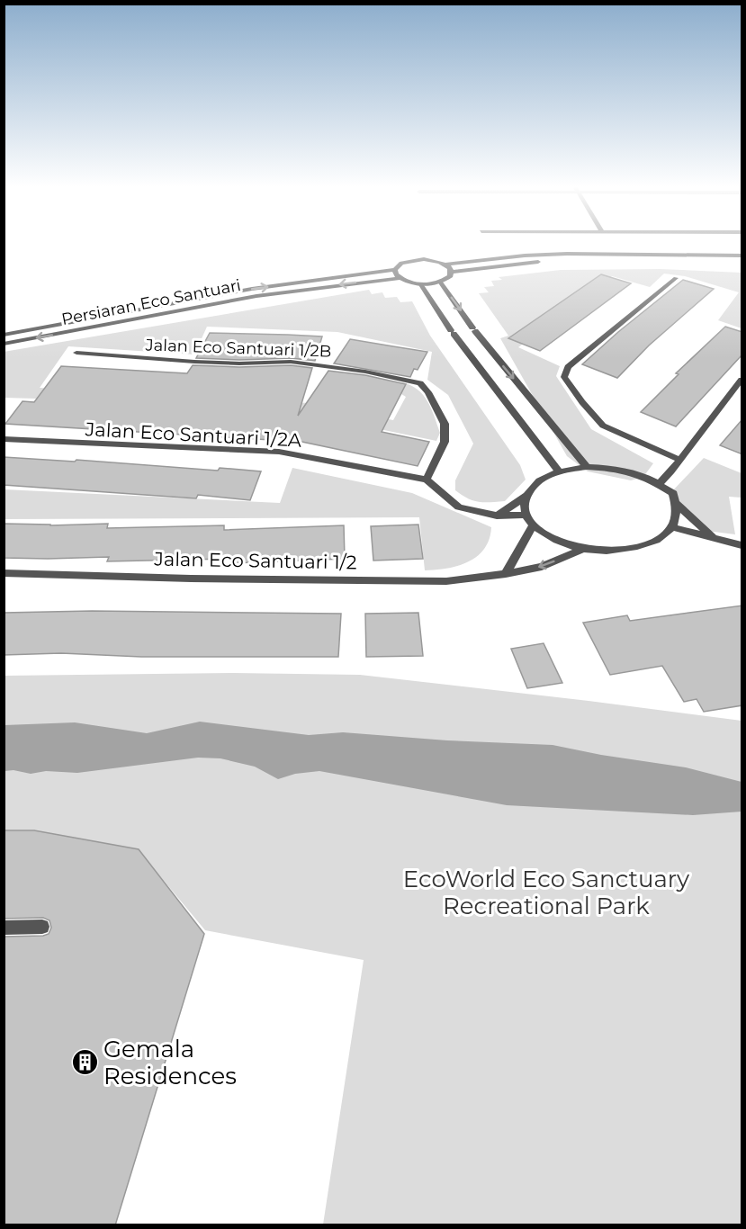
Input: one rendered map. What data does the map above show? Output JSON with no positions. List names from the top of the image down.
{
  "streets": {
    "street": [
      "Persiaran Eco Santuari",
      "Jalan Eco Santuari 1/2B",
      "Jalan Eco Santuari 1/2A",
      "Jalan Eco Santuari 1/2"
    ]
  },
  "crossings": [
    ["Jalan Eco Santuari 1/2B", "Jalan Eco Santuari 1/2A"]
  ],
  "parks": ["EcoWorld Eco Sanctuary Recreational Park"],
  "places": {
    "building": ["Gemala Residences"]
  }
}
